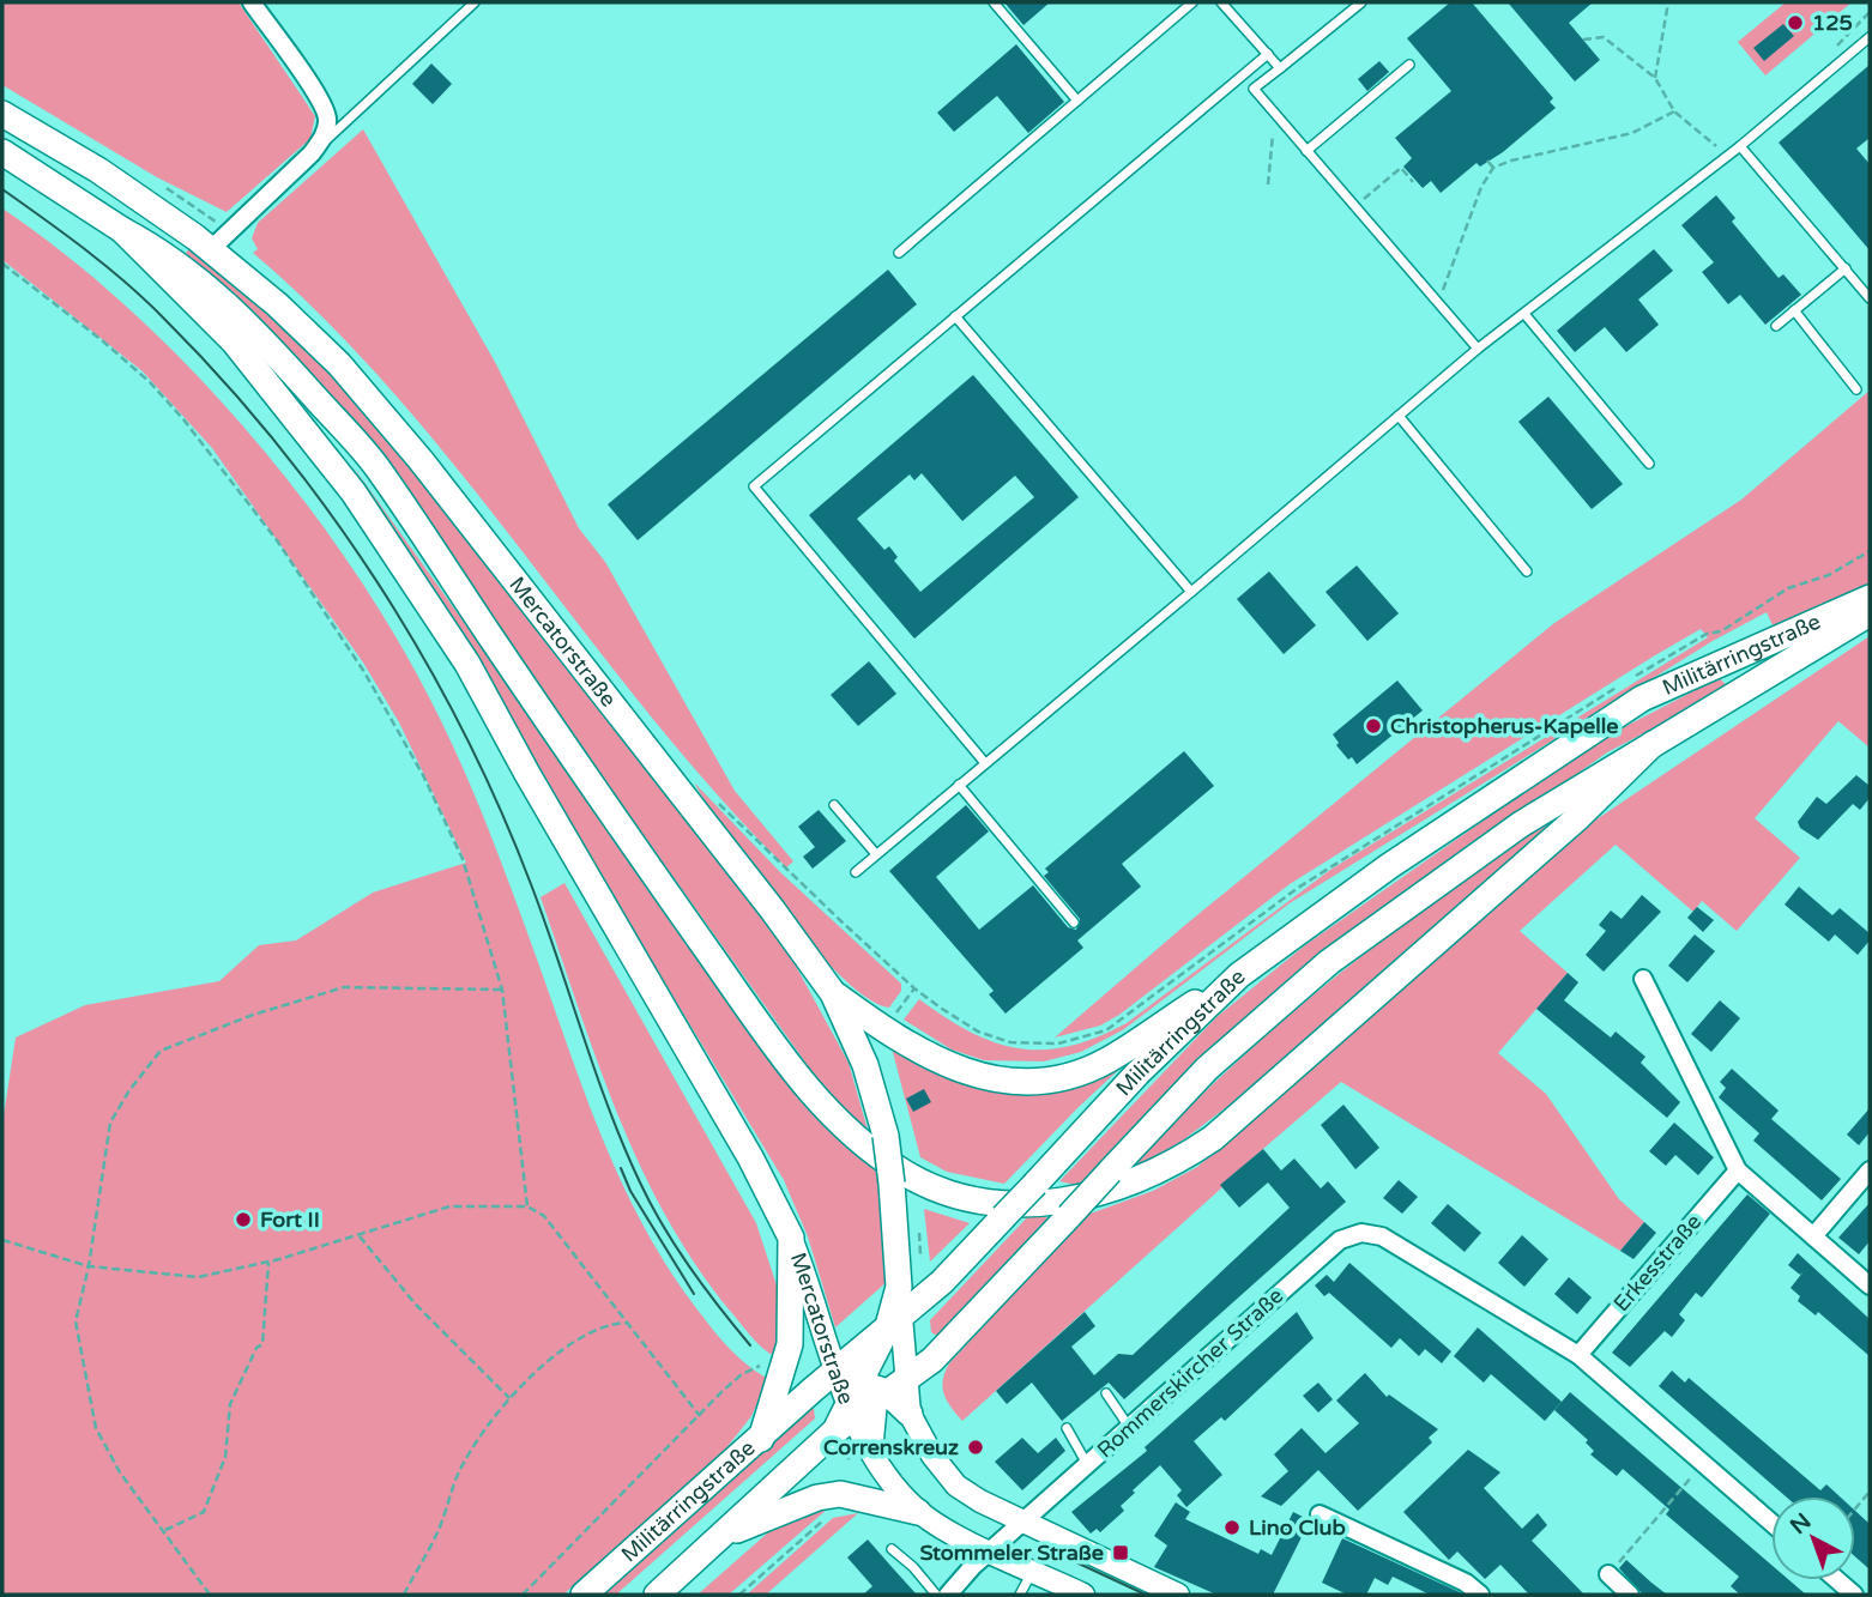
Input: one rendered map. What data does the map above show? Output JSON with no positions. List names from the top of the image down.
{
  "streets": {
    "main road": ["Mercatorstraße", "Militärringstraße"],
    "street": ["Erkesstraße", "Rommerskircher Straße"]
  },
  "crossings": [
    ["Mercatorstraße", "Militärringstraße"],
    ["Erkesstraße", "Rommerskircher Straße"]
  ],
  "places": {
    "other": [
      "125",
      "Christopherus-Kapelle",
      "Fort II",
      "Correnskreuz",
      "Lino Club"
    ],
    "transit": ["Stommeler Straße"]
  },
  "north": "top left"
}
